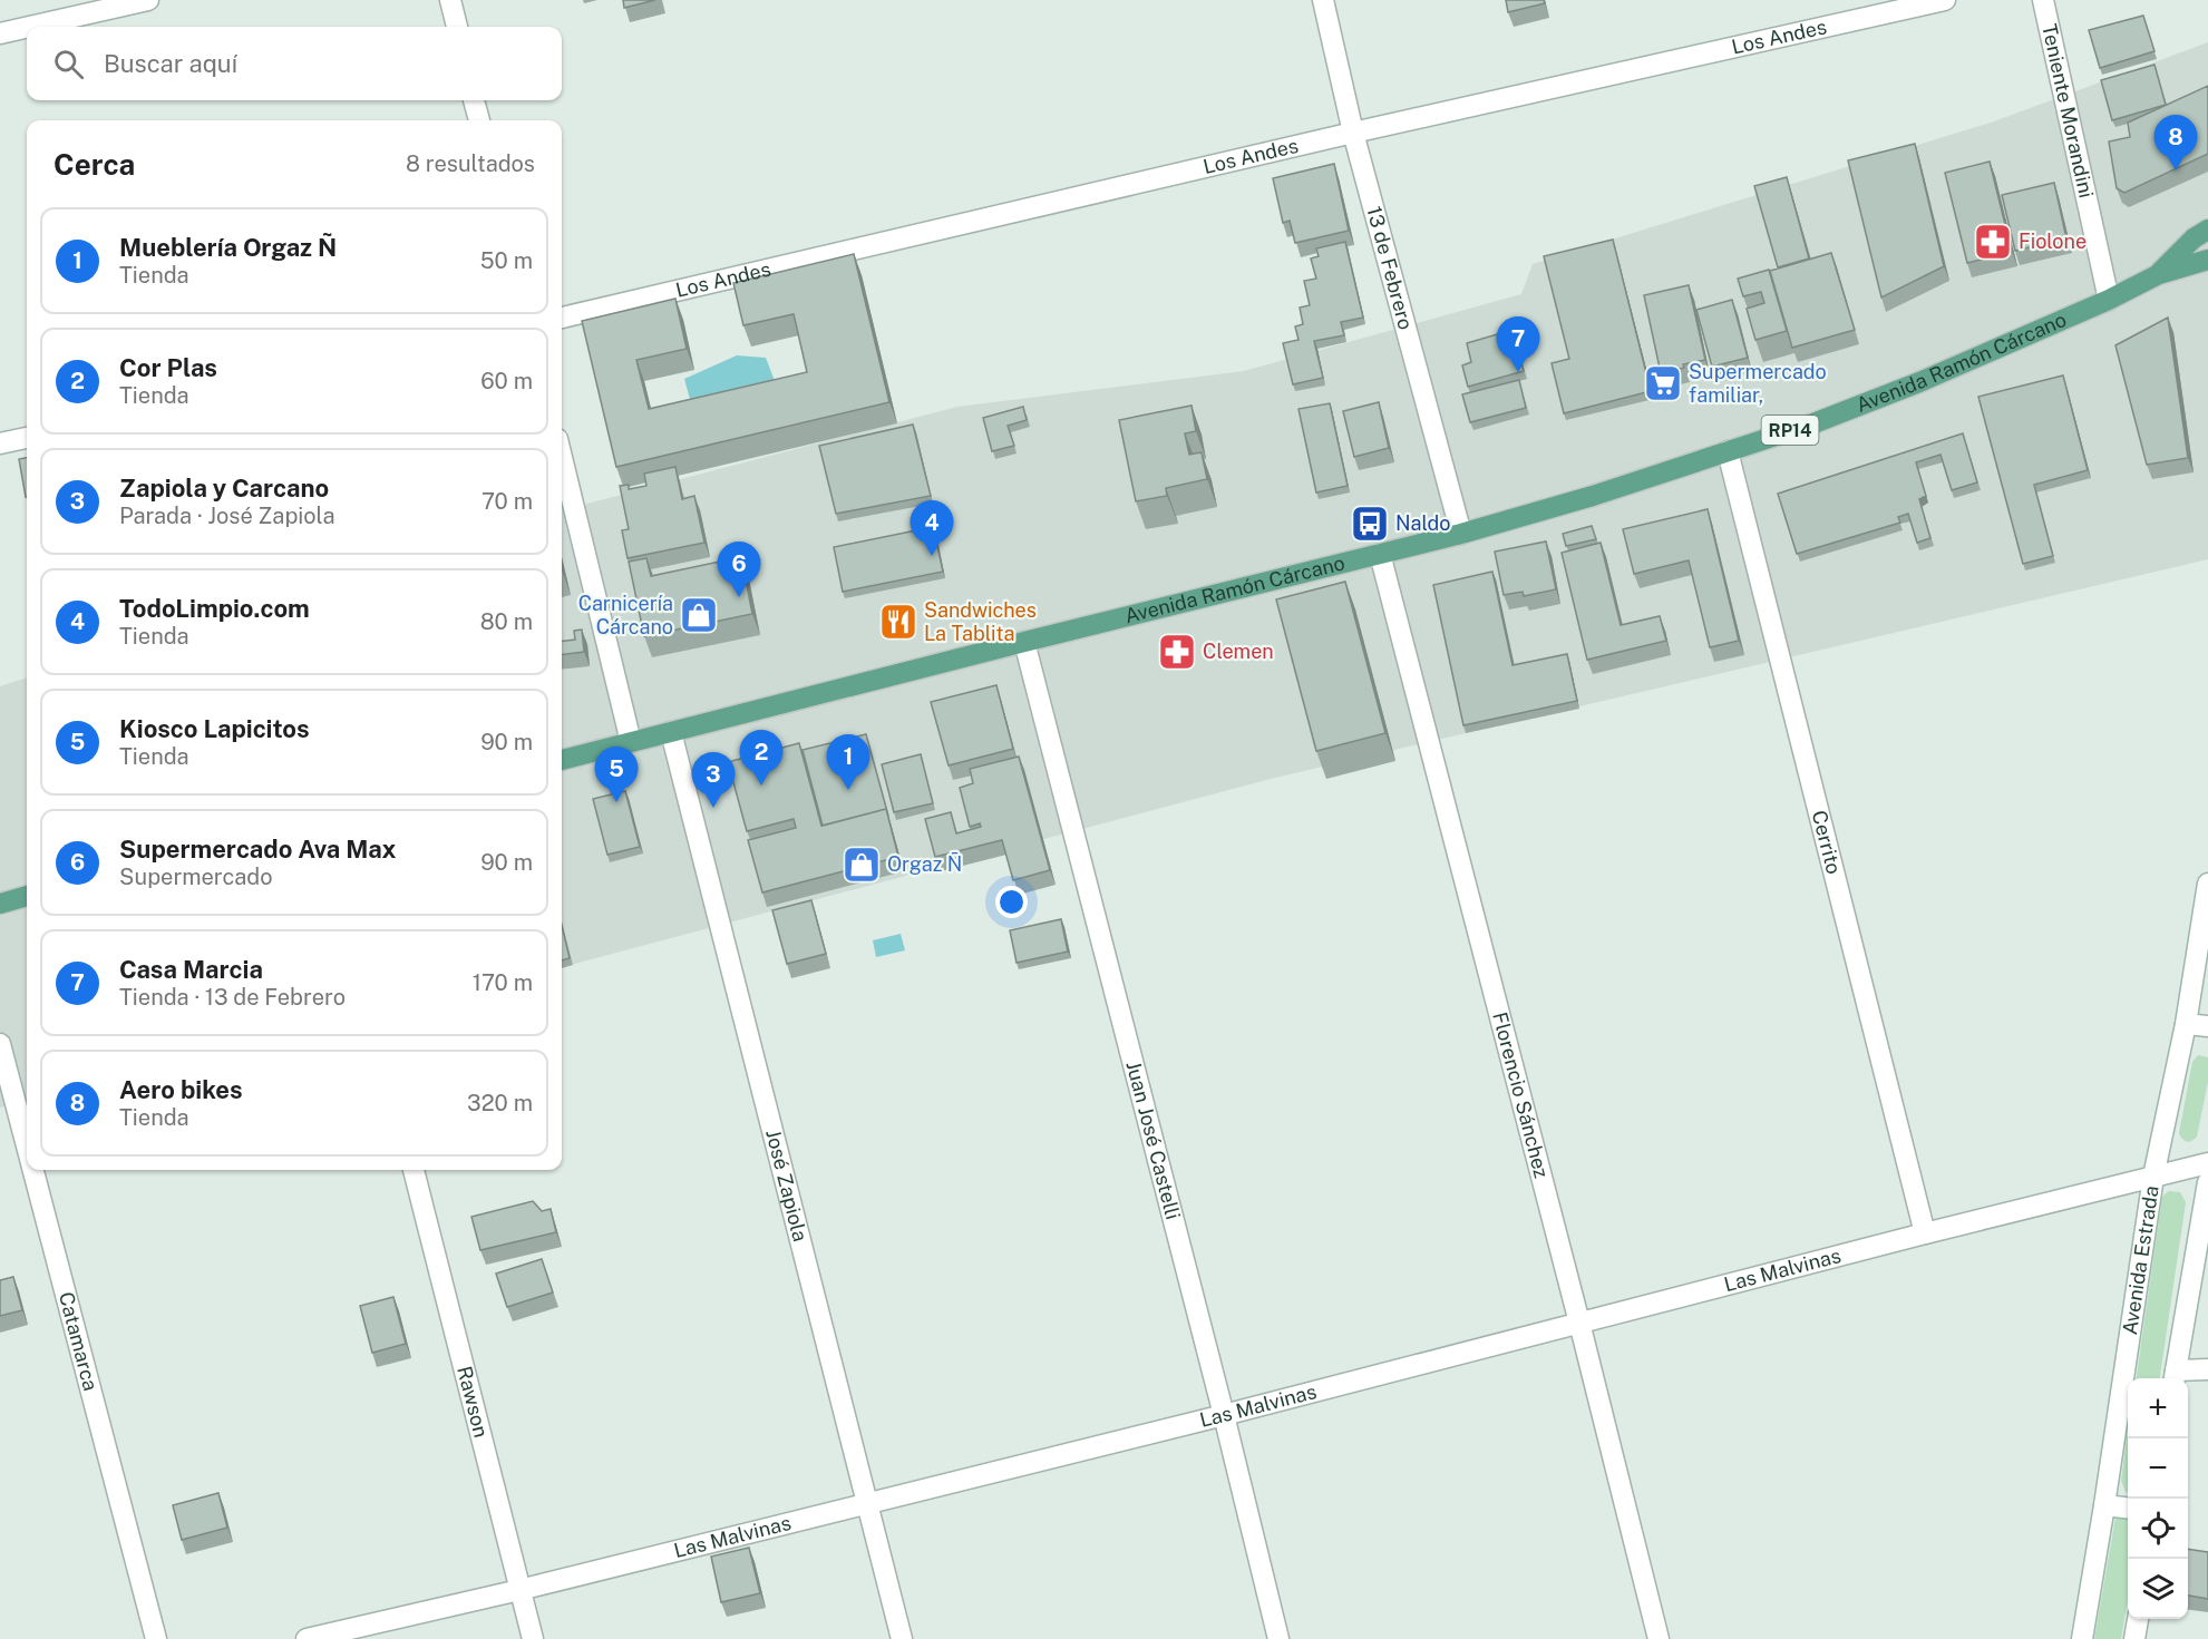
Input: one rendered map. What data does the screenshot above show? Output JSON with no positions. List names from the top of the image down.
{
  "streets": {
    "main road": ["Avenida Ramón Cárcano", "RP14"],
    "street": [
      "Los Andes",
      "Teniente Morandini",
      "13 de Febrero",
      "Cerrito",
      "Florencio Sánchez",
      "Juan José Castelli",
      "José Zapiola",
      "Avenida Estrada",
      "Las Malvinas",
      "Catamarca",
      "Rawson"
    ]
  },
  "crossings": [
    ["Los Andes", "13 de Febrero"],
    ["Teniente Morandini", "Avenida Ramón Cárcano"],
    ["13 de Febrero", "Avenida Ramón Cárcano"],
    ["Avenida Ramón Cárcano", "Cerrito"],
    ["Avenida Ramón Cárcano", "Florencio Sánchez"],
    ["Avenida Ramón Cárcano", "Juan José Castelli"],
    ["Avenida Ramón Cárcano", "José Zapiola"],
    ["Cerrito", "Las Malvinas"],
    ["Florencio Sánchez", "Las Malvinas"],
    ["Juan José Castelli", "Las Malvinas"],
    ["José Zapiola", "Las Malvinas"],
    ["Avenida Estrada", "Las Malvinas"],
    ["Las Malvinas", "Rawson"]
  ],
  "places": {
    "pharmacy": ["Fiolone", "Clemen"],
    "supermarket": ["Supermercado familiar,"],
    "bus stop": ["Naldo"],
    "shop": ["Carnicería Cárcano", "Orgaz Ñ"],
    "restaurant": ["Sandwiches La Tablita"]
  },
  "page": {
    "search": "Buscar aquí",
    "pins": [
      "8",
      "7",
      "4",
      "6",
      "2",
      "1",
      "5",
      "3"
    ],
    "heading": ["Cerca", "8 resultados"],
    "list": [
      {
        "mark": "1",
        "name": "Mueblería Orgaz Ñ",
        "note": "Tienda",
        "value": "50 m"
      },
      {
        "mark": "2",
        "name": "Cor Plas",
        "note": "Tienda",
        "value": "60 m"
      },
      {
        "mark": "3",
        "name": "Zapiola y Carcano",
        "note": "Parada · José Zapiola",
        "value": "70 m"
      },
      {
        "mark": "4",
        "name": "TodoLimpio.com",
        "note": "Tienda",
        "value": "80 m"
      },
      {
        "mark": "5",
        "name": "Kiosco Lapicitos",
        "note": "Tienda",
        "value": "90 m"
      },
      {
        "mark": "6",
        "name": "Supermercado Ava Max",
        "note": "Supermercado",
        "value": "90 m"
      },
      {
        "mark": "7",
        "name": "Casa Marcia",
        "note": "Tienda · 13 de Febrero",
        "value": "170 m"
      },
      {
        "mark": "8",
        "name": "Aero bikes",
        "note": "Tienda",
        "value": "320 m"
      }
    ],
    "map_buttons": ["+", "−"]
  }
}
